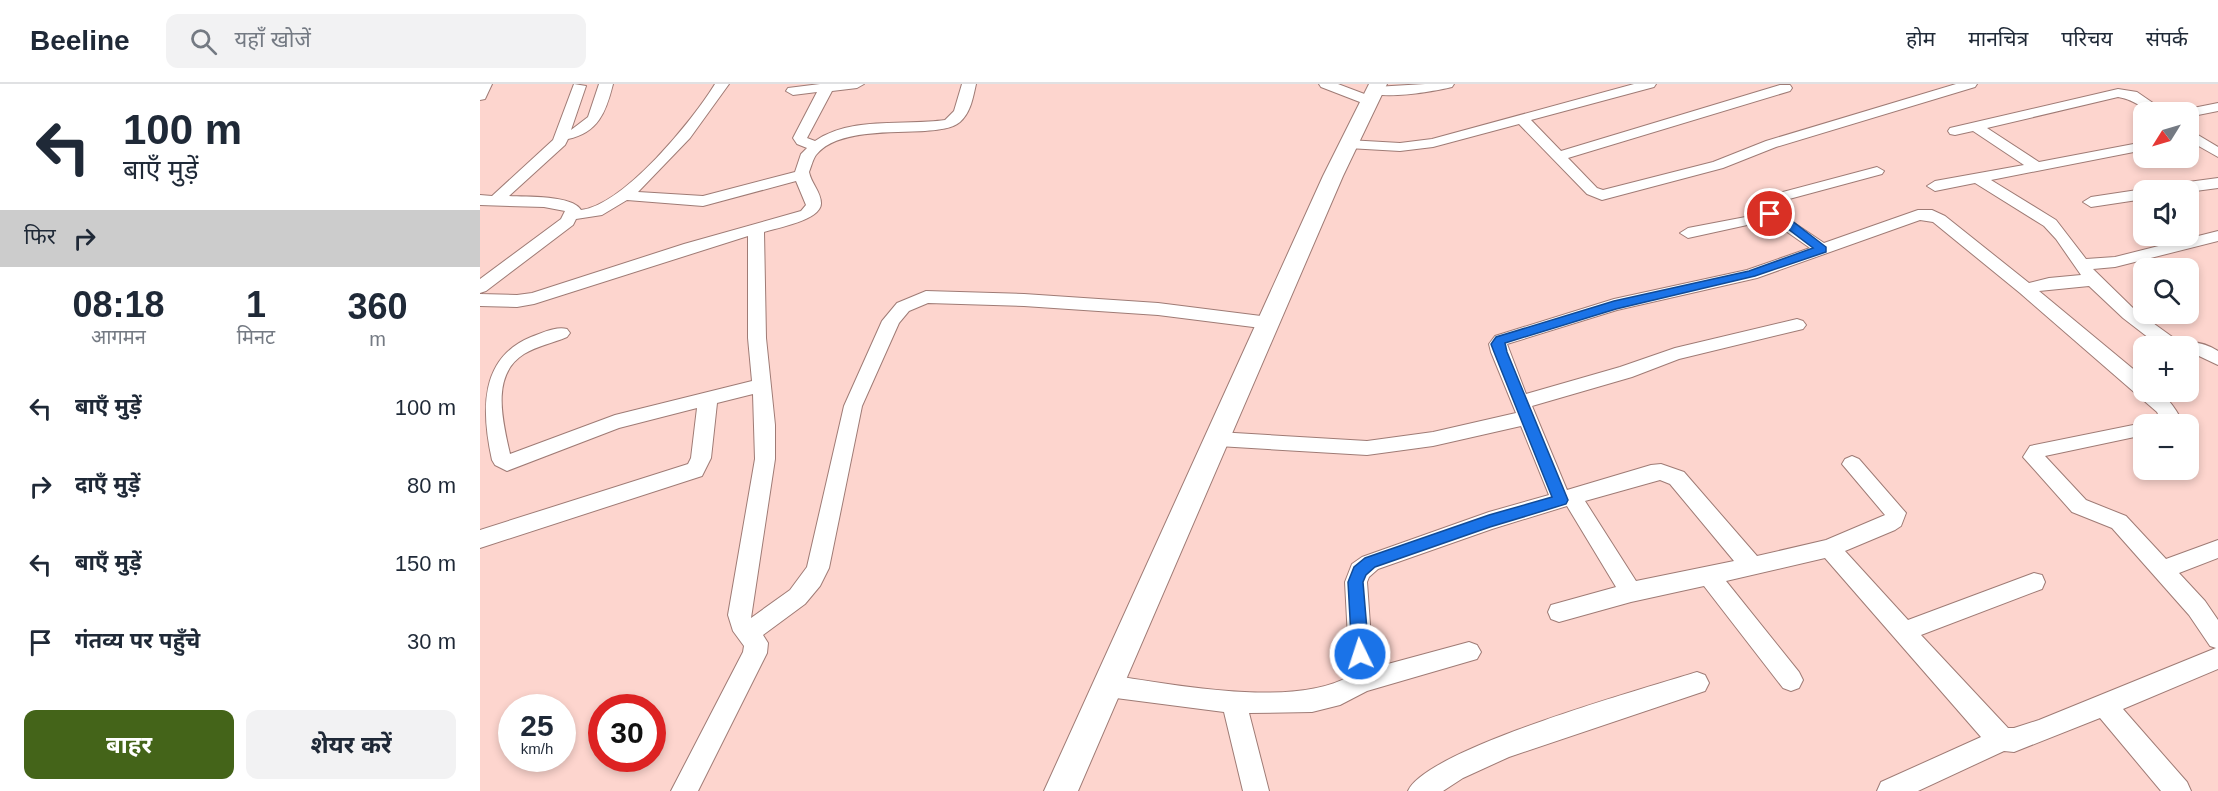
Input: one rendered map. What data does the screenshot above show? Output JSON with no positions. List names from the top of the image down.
{
  "north": "bottom left",
  "page": {
    "header": "Beeline",
    "search": "यहाँ खोजें",
    "nav": [
      "होम",
      "मानचित्र",
      "परिचय",
      "संपर्क"
    ],
    "turn": ["100 m", "बाएँ मुड़ें"],
    "map_buttons": ["+", "−"],
    "then": "फिर",
    "eta": [
      "08:18",
      "आगमन",
      "1",
      "मिनट",
      "360",
      "m"
    ],
    "list": [
      {
        "name": "बाएँ मुड़ें",
        "value": "100 m"
      },
      {
        "name": "दाएँ मुड़ें",
        "value": "80 m"
      },
      {
        "name": "बाएँ मुड़ें",
        "value": "150 m"
      },
      {
        "name": "गंतव्य पर पहुँचे",
        "value": "30 m"
      }
    ],
    "speed": "25 km/h",
    "limit": "30",
    "buttons": ["बाहर", "शेयर करें"]
  }
}
